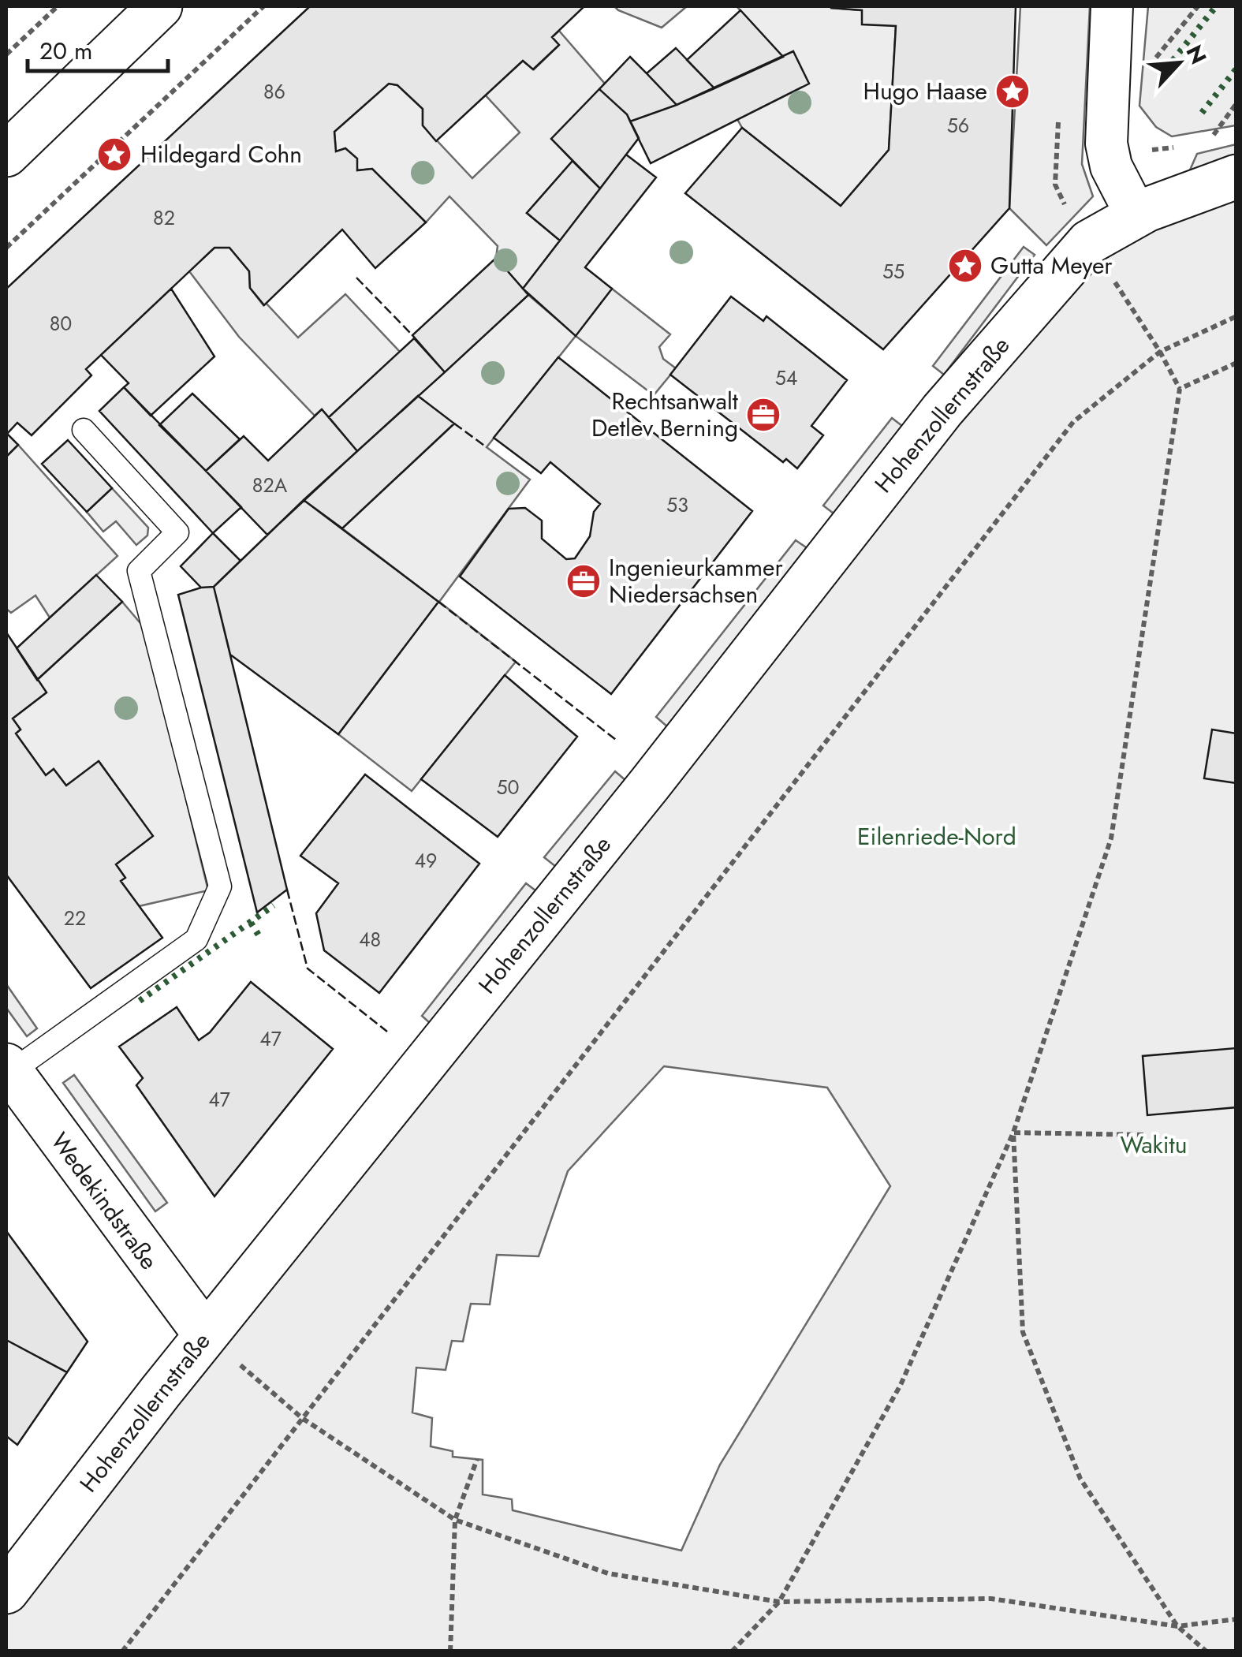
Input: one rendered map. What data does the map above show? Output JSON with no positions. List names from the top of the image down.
{
  "streets": {
    "street": ["Hohenzollernstraße", "Wedekindstraße"]
  },
  "crossings": [
    ["Hohenzollernstraße", "Wedekindstraße"]
  ],
  "parks": ["Eilenriede-Nord", "Wakitu"],
  "places": {
    "place": ["Hugo Haase", "Hildegard Cohn", "Gutta Meyer"],
    "office": ["Rechtsanwalt Detlev Berning", "Ingenieurkammer Niedersachsen"]
  },
  "house_numbers": [
    "86",
    "56",
    "82",
    "55",
    "80",
    "54",
    "82A",
    "53",
    "50",
    "49",
    "22",
    "48",
    "47",
    "47"
  ],
  "scale_bar": "20 m",
  "north": "top right"
}
